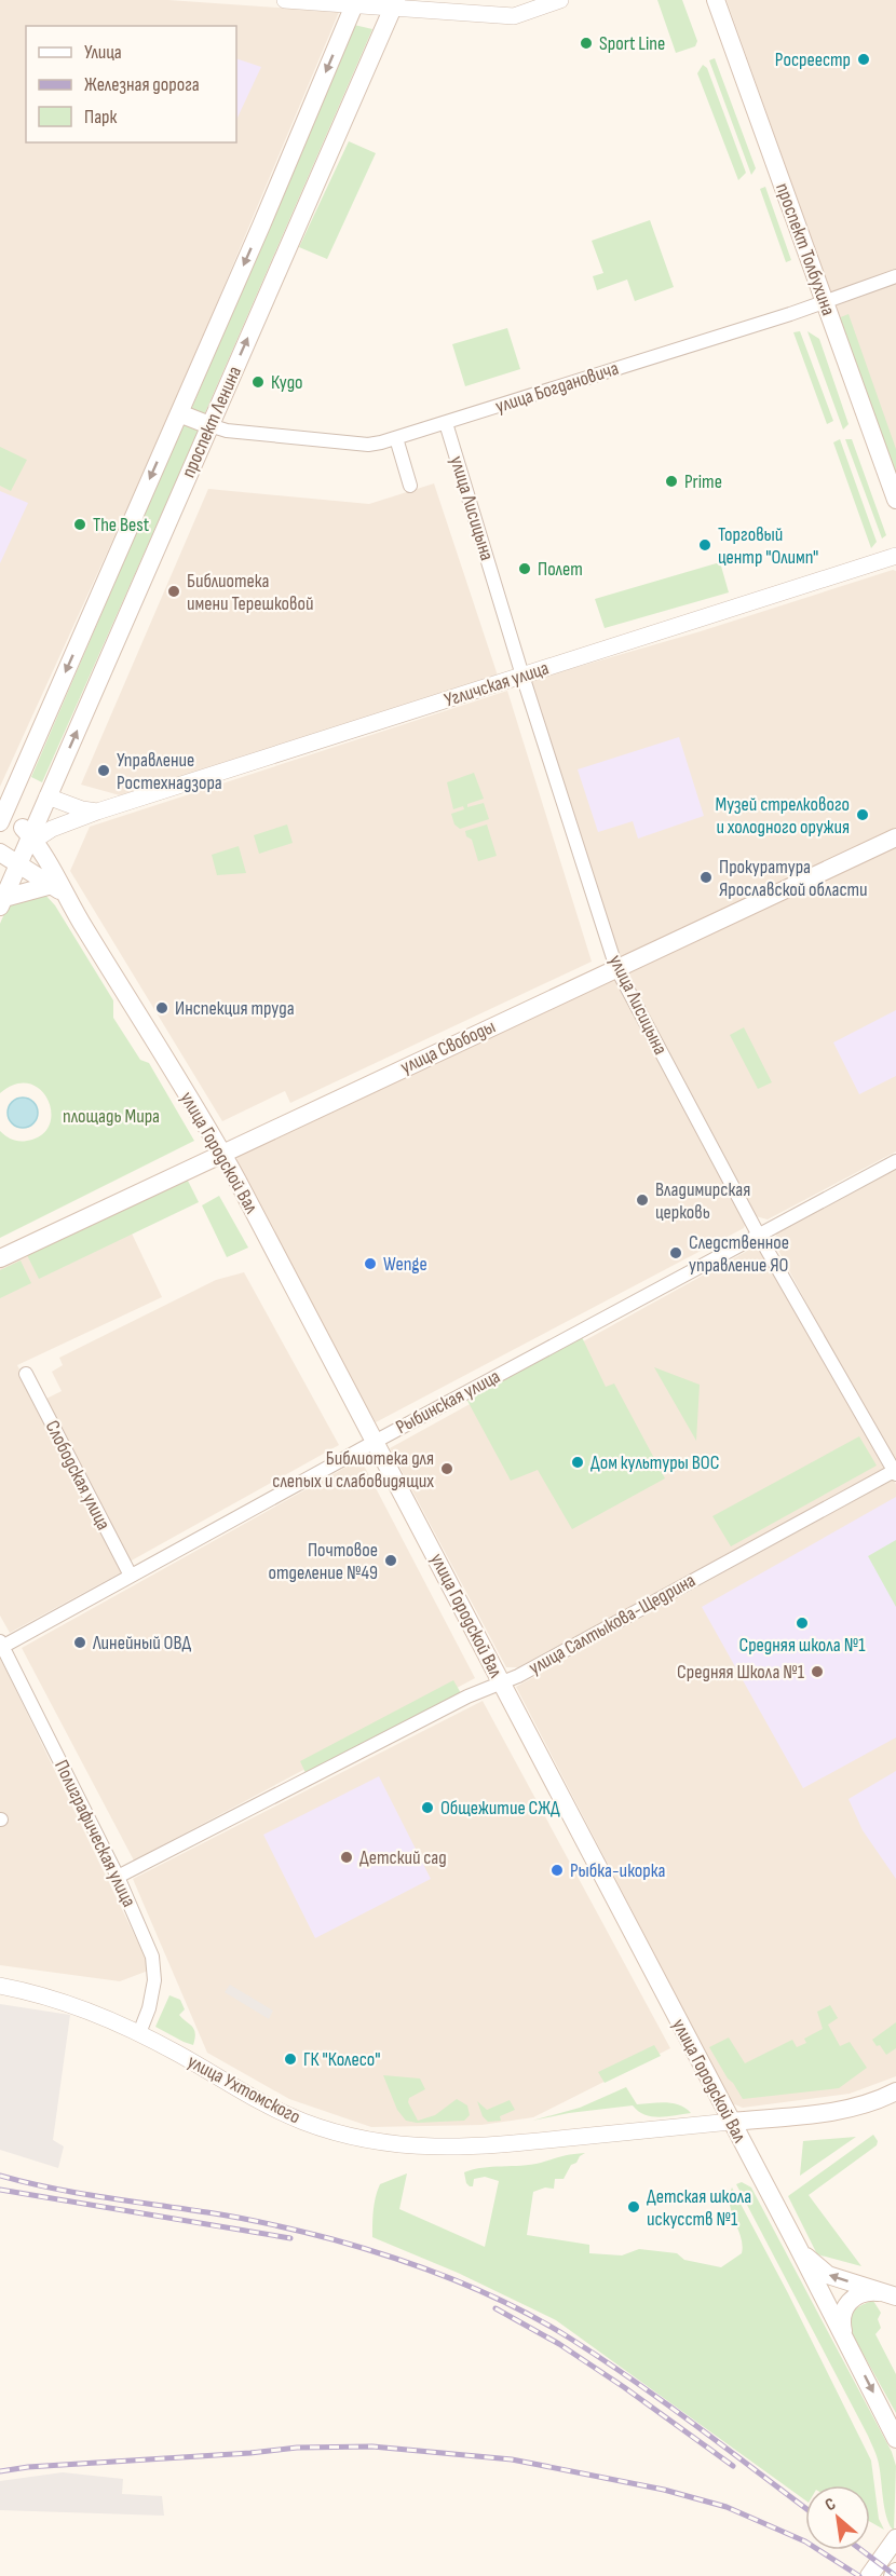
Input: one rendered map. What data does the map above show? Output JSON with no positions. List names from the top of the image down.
{
  "streets": {
    "main road": [
      "проспект Толбухина",
      "проспект Ленина",
      "улица Свободы",
      "улица Городской Вал"
    ],
    "street": [
      "улица Богдановича",
      "улица Лисицына",
      "Угличская улица",
      "Рыбинская улица",
      "Слободская улица",
      "улица Салтыкова-Щедрина",
      "Полиграфическая улица",
      "улица Ухтомского"
    ]
  },
  "crossings": [
    ["проспект Толбухина", "улица Богдановича"],
    ["улица Богдановича", "проспект Ленина"],
    ["улица Богдановича", "улица Лисицына"],
    ["проспект Ленина", "Угличская улица"],
    ["проспект Ленина", "улица Городской Вал"],
    ["улица Лисицына", "Угличская улица"],
    ["улица Лисицына", "улица Свободы"],
    ["улица Лисицына", "Рыбинская улица"],
    ["улица Лисицына", "улица Салтыкова-Щедрина"],
    ["Угличская улица", "улица Городской Вал"],
    ["улица Свободы", "улица Городской Вал"],
    ["улица Городской Вал", "Рыбинская улица"],
    ["улица Городской Вал", "улица Салтыкова-Щедрина"],
    ["улица Городской Вал", "улица Ухтомского"],
    ["Рыбинская улица", "Слободская улица"],
    ["Рыбинская улица", "Полиграфическая улица"],
    ["улица Салтыкова-Щедрина", "Полиграфическая улица"],
    ["Полиграфическая улица", "улица Ухтомского"]
  ],
  "parks": ["площадь Мира"],
  "places": [
    "Sport Line",
    "Росреестр",
    "Кудо",
    "Prime",
    "The Best",
    "Торговый центр \"Олимп\"",
    "Полет",
    "Библиотека имени Терешковой",
    "Управление Ростехнадзора",
    "Музей стрелкового и холодного оружия",
    "Прокуратура Ярославской области",
    "Инспекция труда",
    "Владимирская церковь",
    "Следственное управление ЯО",
    "Wenge",
    "Дом культуры ВОС",
    "Библиотека для слепых и слабовидящих",
    "Почтовое отделение №49",
    "Средняя школа №1",
    "Линейный ОВД",
    "Средняя Школа №1",
    "Общежитие СЖД",
    "Детский сад",
    "Рыбка-икорка",
    "ГК \"Колесо\"",
    "Детская школа искусств №1"
  ],
  "legend": ["Улица", "Железная дорога", "Парк"],
  "north": "top left"
}
